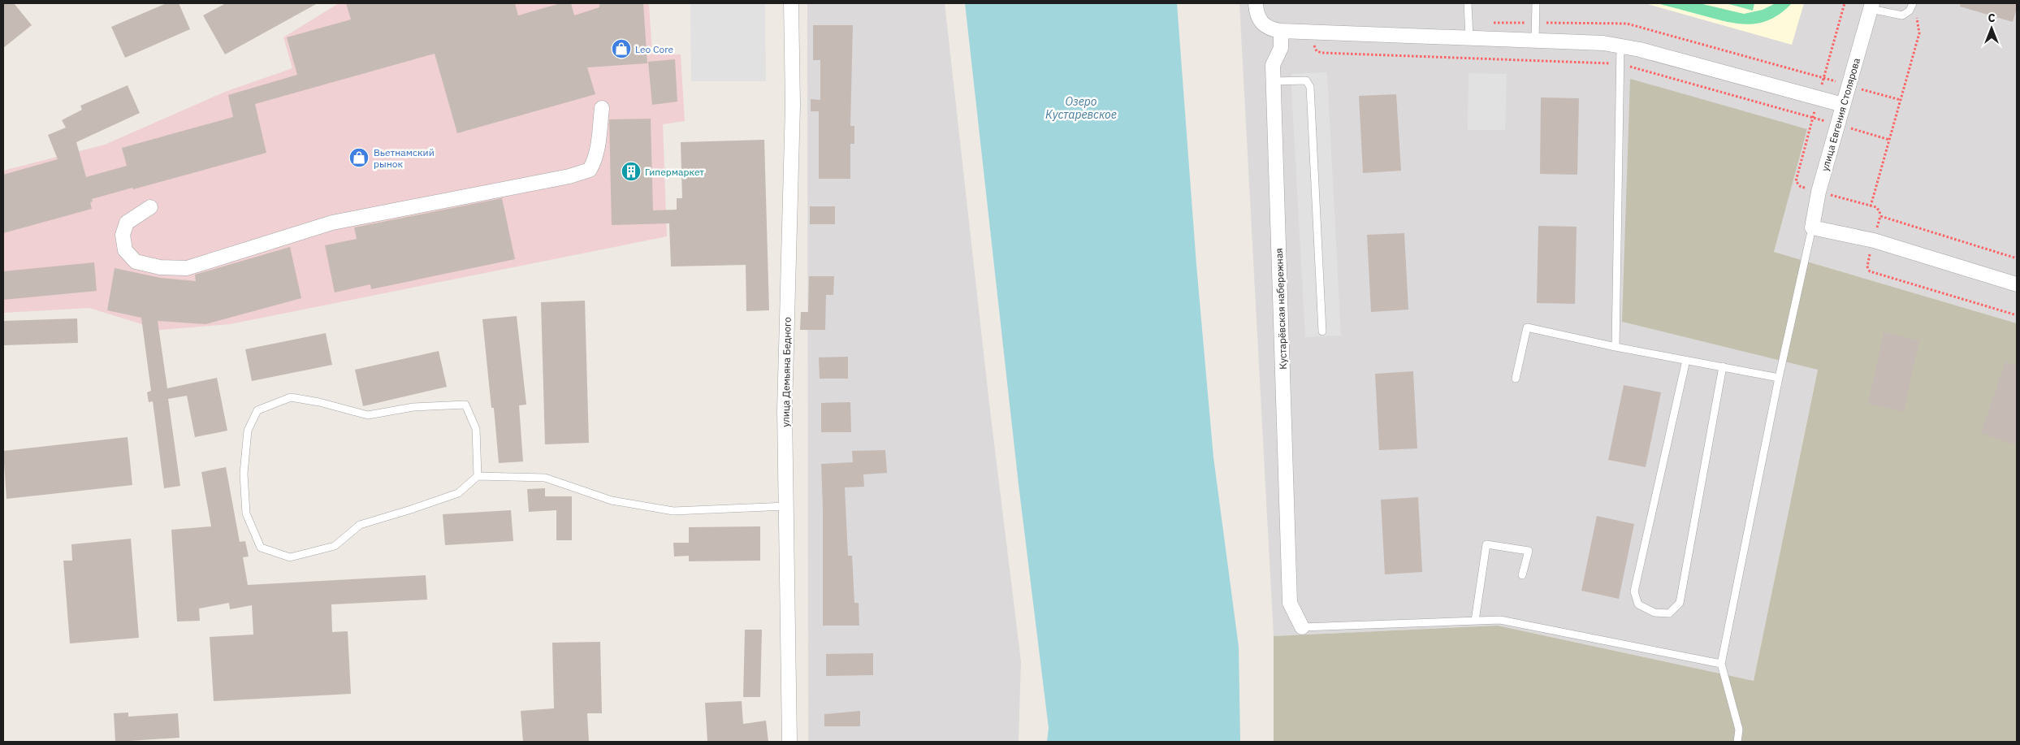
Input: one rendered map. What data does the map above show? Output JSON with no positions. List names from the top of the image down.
{
  "streets": {
    "street": ["улица Евгения Столярова", "Кустарёвская набережная", "улица Демьяна Бедного"]
  },
  "water": ["Озеро Кустаревское"],
  "places": {
    "shop": ["Leo Core", "Вьетнамский рынок"],
    "building": ["Гипермаркет"]
  },
  "north": "top"
}
